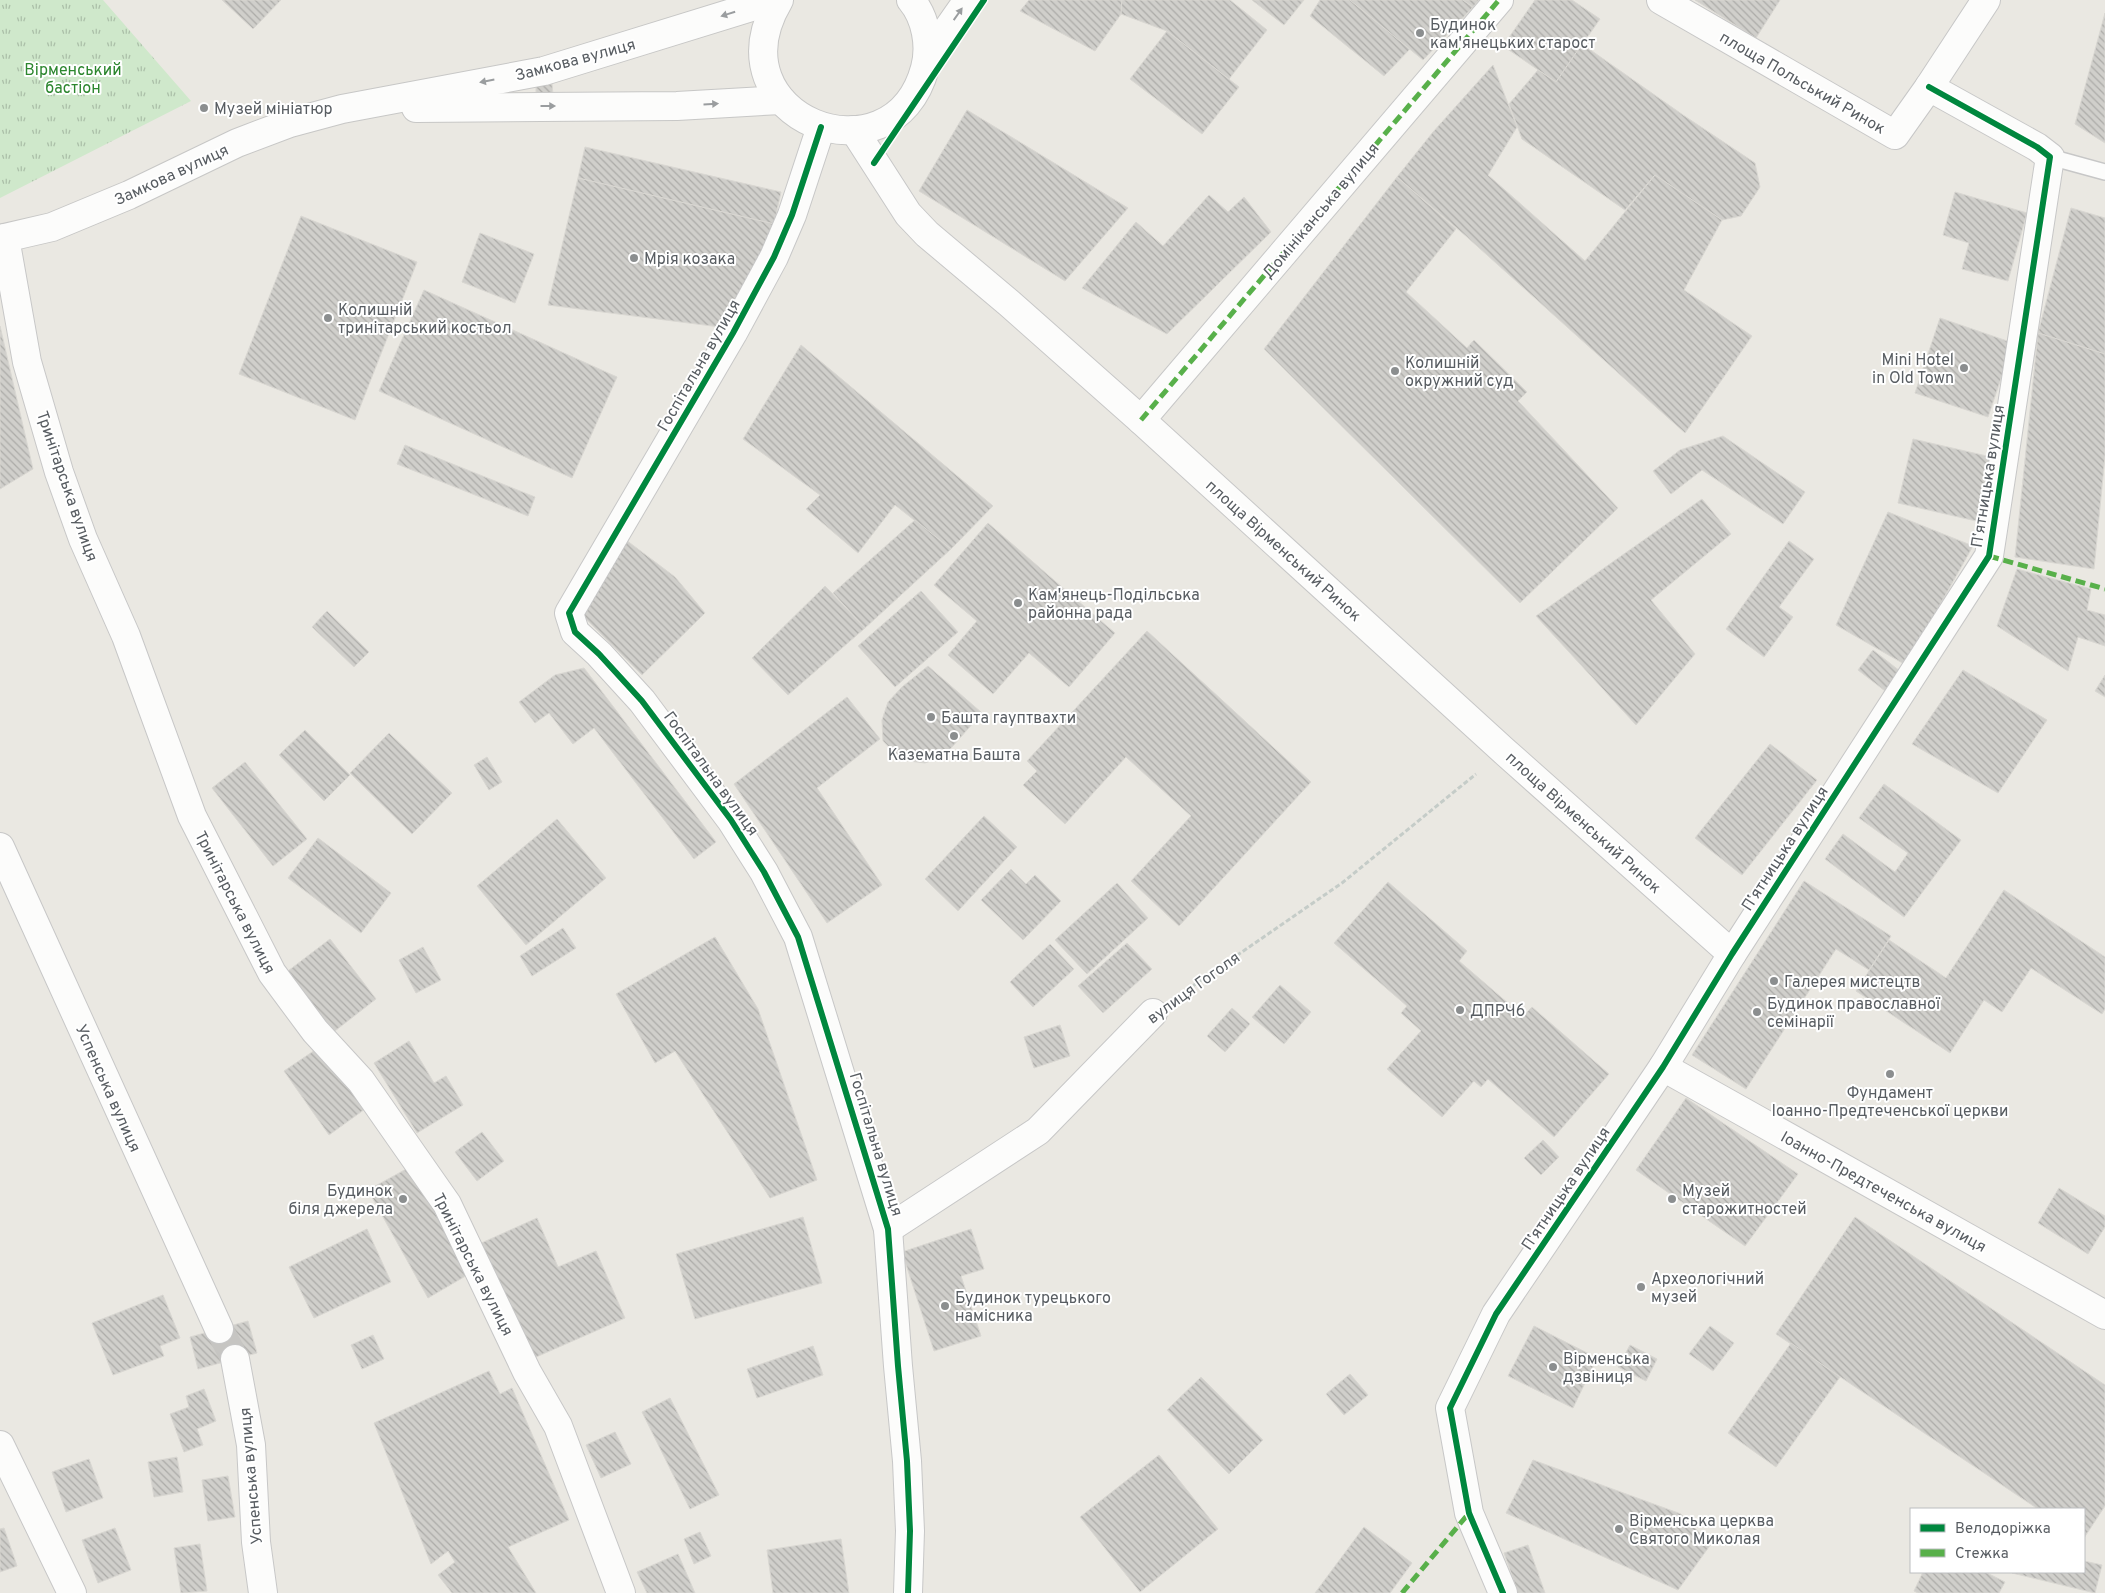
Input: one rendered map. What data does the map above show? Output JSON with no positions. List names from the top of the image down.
{
  "streets": {
    "street": [
      "Замкова вулиця",
      "площа Польський Ринок",
      "Домініканська вулиця",
      "Госпітальна вулиця",
      "Пʼятницька вулиця",
      "Тринітарська вулиця",
      "площа Вірменський Ринок",
      "вулиця Гоголя",
      "Успенська вулиця",
      "Іоанно-Предтеченська вулиця"
    ]
  },
  "crossings": [
    ["Замкова вулиця", "Тринітарська вулиця"],
    ["Домініканська вулиця", "площа Вірменський Ринок"],
    ["Госпітальна вулиця", "вулиця Гоголя"],
    ["Пʼятницька вулиця", "площа Вірменський Ринок"],
    ["Пʼятницька вулиця", "Іоанно-Предтеченська вулиця"],
    ["площа Вірменський Ринок", "вулиця Гоголя"]
  ],
  "parks": ["Вірменський бастіон"],
  "places": [
    "Будинок кам'янецьких старост",
    "Музей мініатюр",
    "Мрія козака",
    "Колишній тринітарський костьол",
    "Mini Hotel in Old Town",
    "Колишній окружний суд",
    "Кам'янець-Подільська районна рада",
    "Башта гауптвахти",
    "Казематна Башта",
    "Галерея мистецтв",
    "ДПРЧ6",
    "Будинок православної семінарії",
    "Фундамент Іоанно-Предтеченської церкви",
    "Будинок біля джерела",
    "Музей старожитностей",
    "Археологічний музей",
    "Будинок турецького намісника",
    "Вірменська дзвіниця",
    "Вірменська церква Святого Миколая"
  ],
  "legend": ["Велодоріжка", "Стежка"]
}
